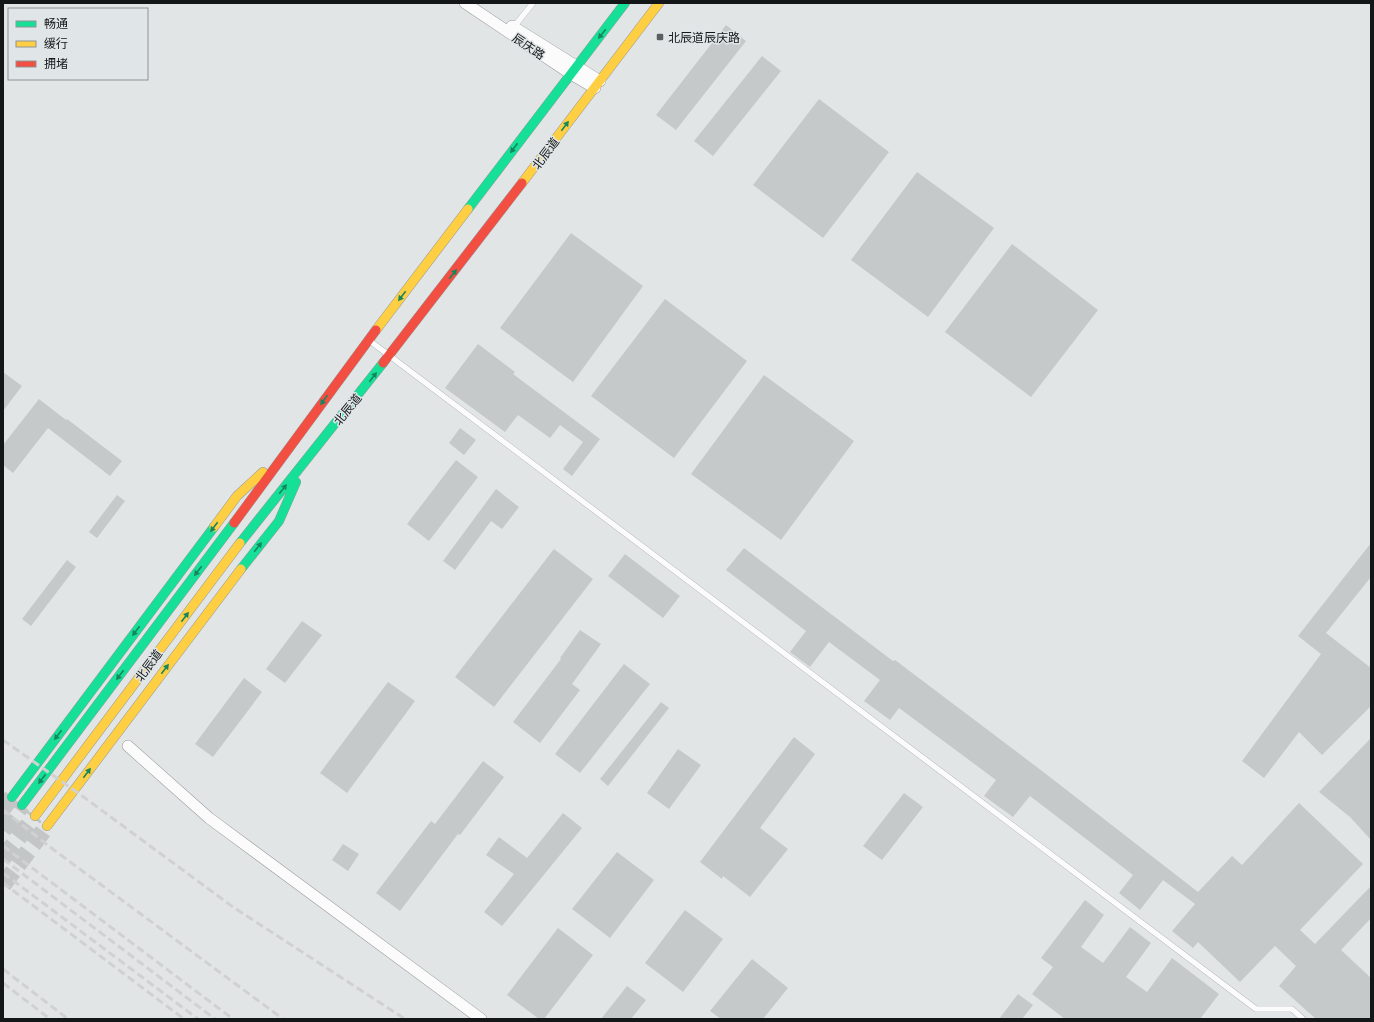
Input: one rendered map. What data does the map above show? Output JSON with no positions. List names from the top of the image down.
{
  "streets": {
    "main road": ["北辰道"],
    "street": ["辰庆路"]
  },
  "crossings": [
    ["辰庆路", "北辰道"]
  ],
  "places": {
    "transit": ["北辰道辰庆路"]
  },
  "legend": ["畅通", "缓行", "拥堵"]
}
